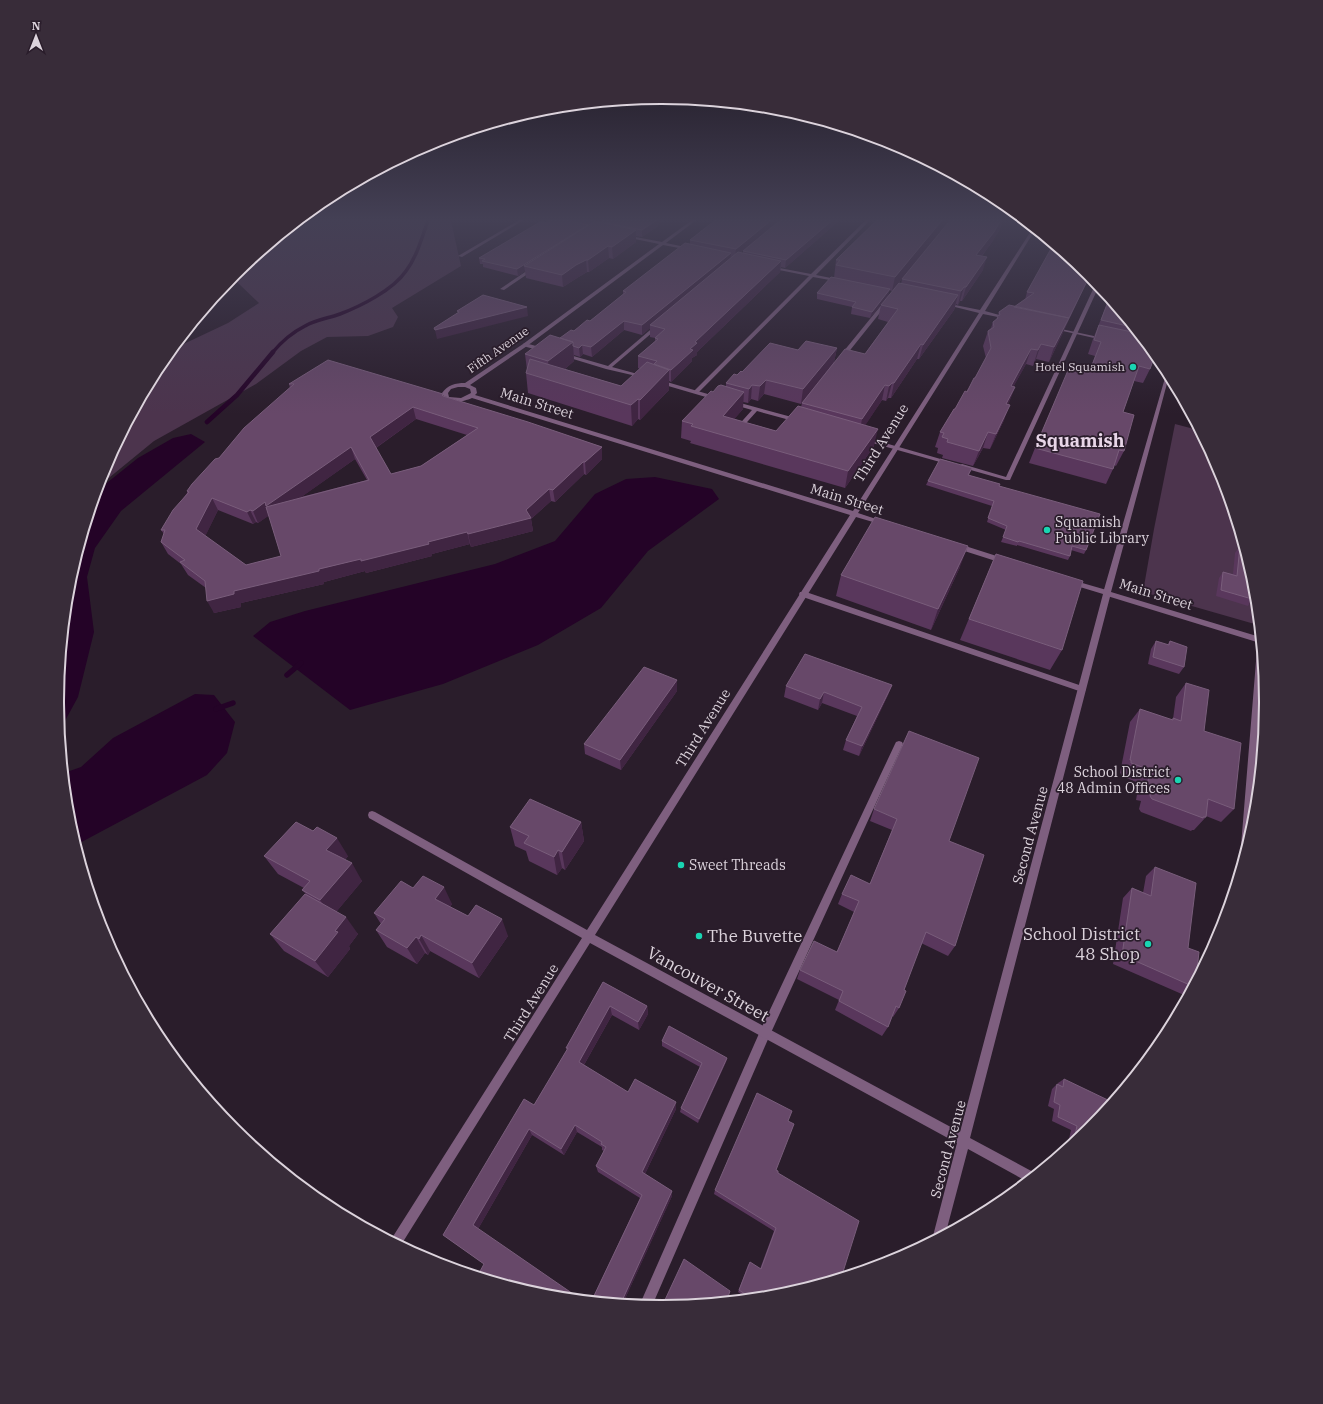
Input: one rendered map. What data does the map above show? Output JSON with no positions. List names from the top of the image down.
{
  "streets": {
    "street": [
      "Fifth Avenue",
      "Main Street",
      "Third Avenue",
      "Second Avenue",
      "Vancouver Street"
    ]
  },
  "crossings": [
    ["Main Street", "Third Avenue"],
    ["Main Street", "Second Avenue"],
    ["Third Avenue", "Vancouver Street"],
    ["Second Avenue", "Vancouver Street"]
  ],
  "districts": ["Squamish"],
  "places": [
    "Hotel Squamish",
    "Squamish Public Library",
    "School District 48 Admin Offices",
    "Sweet Threads",
    "The Buvette",
    "School District 48 Shop"
  ],
  "north": "top"
}
